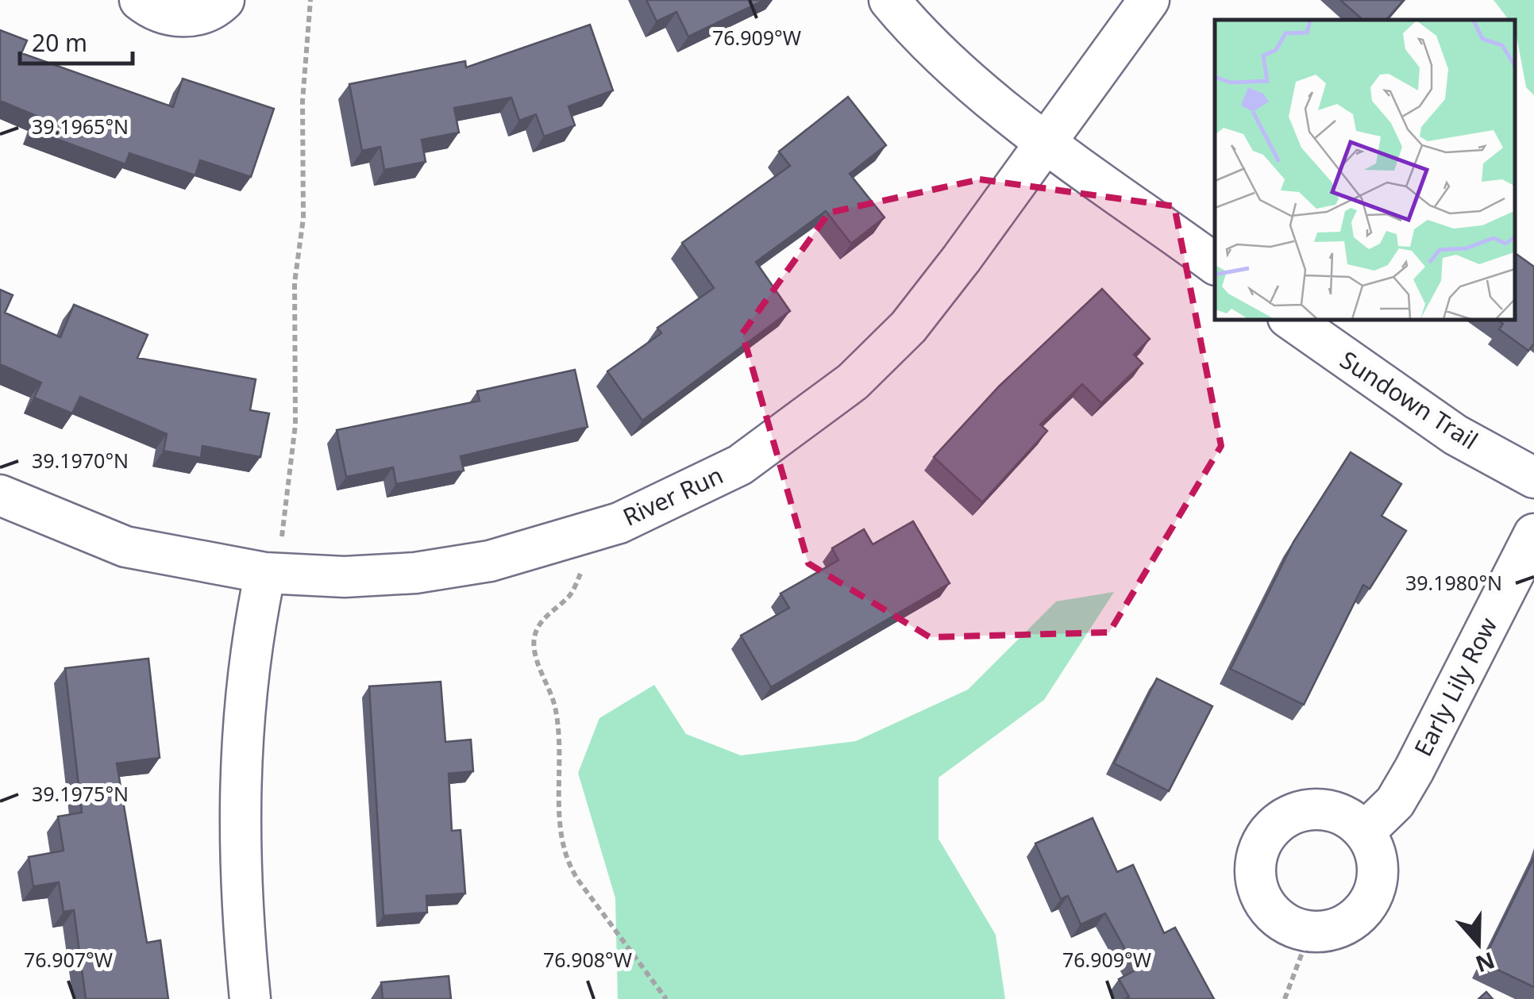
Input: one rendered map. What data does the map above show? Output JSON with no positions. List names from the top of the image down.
{
  "streets": {
    "street": ["Sundown Trail", "River Run", "Early Lily Row"]
  },
  "scale_bar": "20 m",
  "north": "bottom",
  "coordinates": [
    "76.909°W",
    "39.1965°N",
    "39.1970°N",
    "39.1980°N",
    "39.1975°N",
    "76.907°W",
    "76.908°W"
  ]
}
